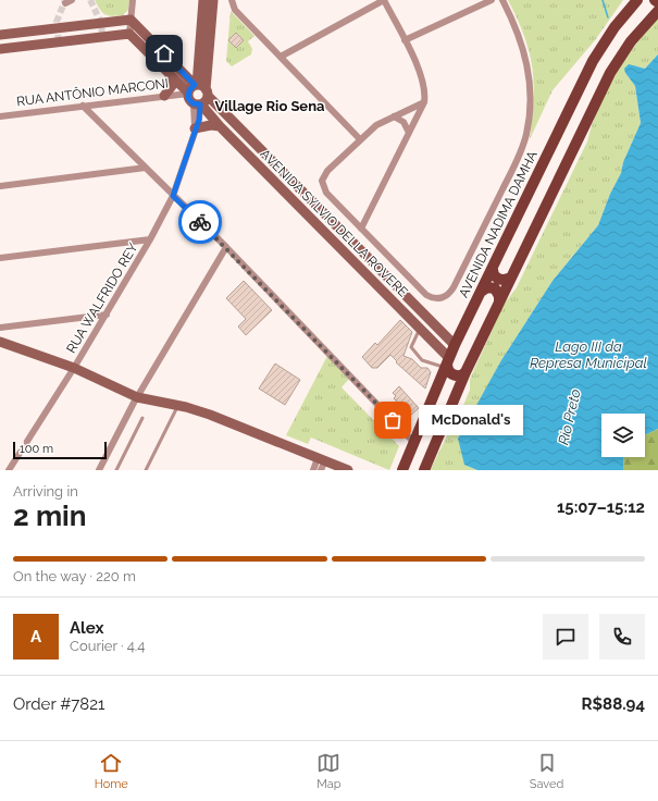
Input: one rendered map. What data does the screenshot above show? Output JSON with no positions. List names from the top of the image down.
{
  "streets": {
    "main road": ["AVENIDA SYLVIO DELLA ROVERE", "AVENIDA NADIMA DAMHA"],
    "street": ["RUA ANTÔNIO MARCONI", "RUA WALFRIDO REY"]
  },
  "crossings": [
    ["RUA ANTÔNIO MARCONI", "AVENIDA SYLVIO DELLA ROVERE"],
    ["AVENIDA SYLVIO DELLA ROVERE", "AVENIDA NADIMA DAMHA"],
    ["AVENIDA SYLVIO DELLA ROVERE", "RUA WALFRIDO REY"]
  ],
  "districts": ["Village Rio Sena"],
  "water": ["Lago III da Represa Municipal", "Rio Preto"],
  "places": ["McDonald's"],
  "scale_bar": "100 m",
  "page": {
    "bubble": "McDonald's",
    "scale": "100 m",
    "heading": ["2 min", "Arriving in", "15:07–15:12"],
    "panel": [
      "Alex",
      "Courier · 4.4",
      "Order #7821",
      "R$88.94"
    ],
    "bar": "On the way · 220 m",
    "round": "A",
    "tabs": ["Home", "Map", "Saved"]
  }
}
